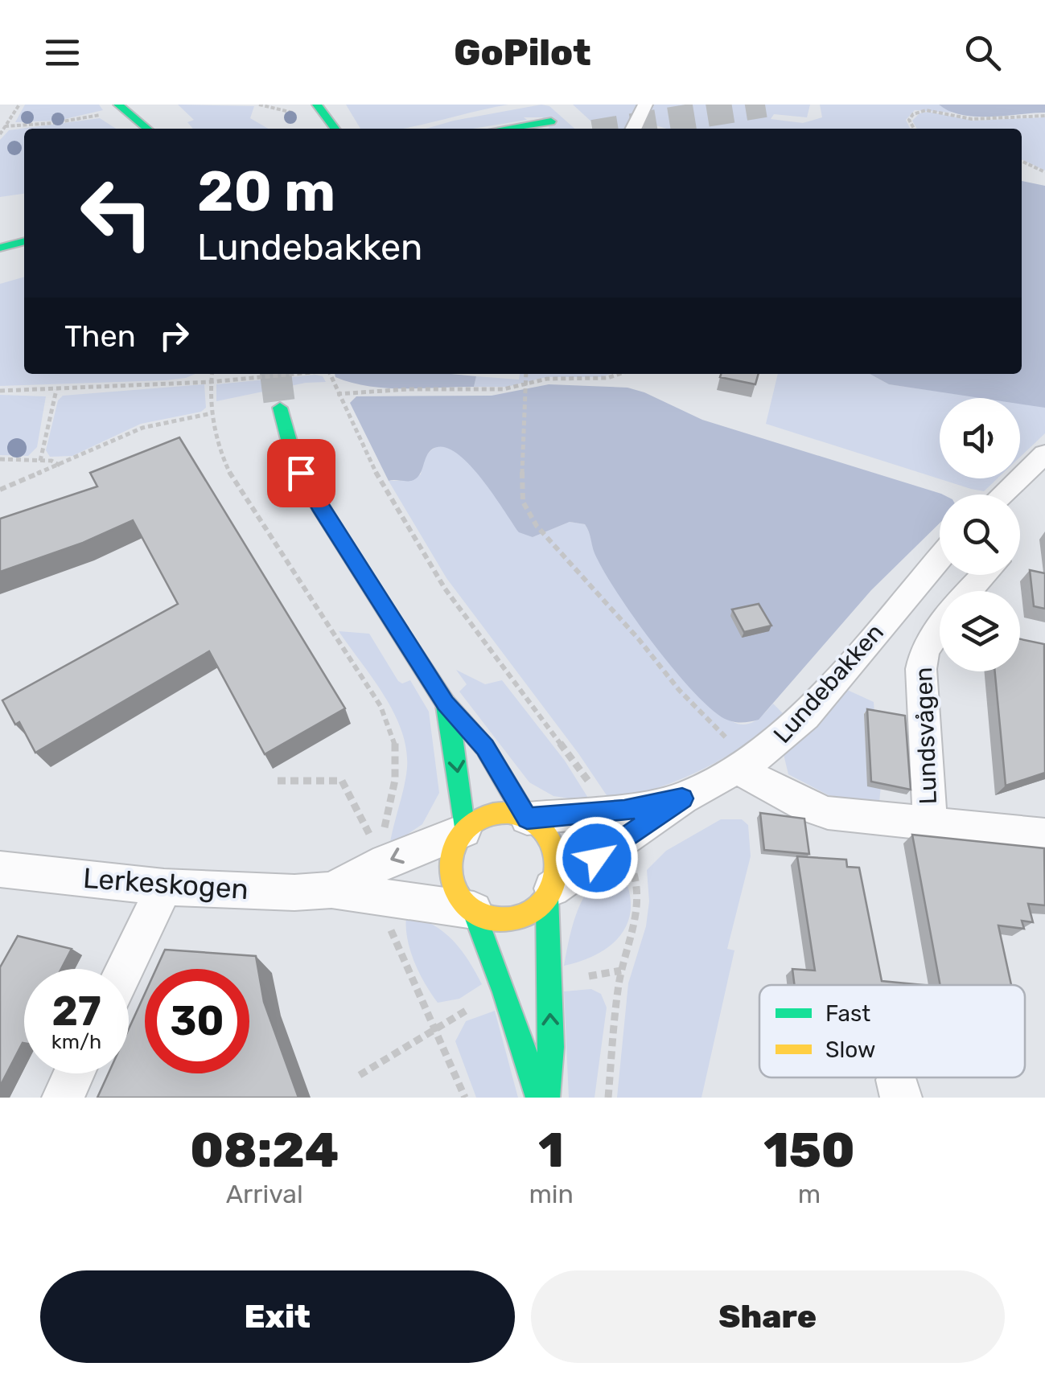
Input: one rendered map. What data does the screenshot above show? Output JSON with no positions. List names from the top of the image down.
{
  "streets": {
    "street": ["Lundebakken", "Lundsvågen", "Lerkeskogen"]
  },
  "crossings": [
    ["Lundebakken", "Lundsvågen"],
    ["Lundebakken", "Lerkeskogen"]
  ],
  "legend": ["Fast", "Slow"],
  "page": {
    "header": "GoPilot",
    "turn": ["20 m", "Lundebakken"],
    "then": "Then",
    "speed": "27 km/h",
    "limit": "30",
    "eta": [
      "08:24",
      "Arrival",
      "1",
      "min",
      "150",
      "m"
    ],
    "buttons": ["Exit", "Share"]
  }
}
